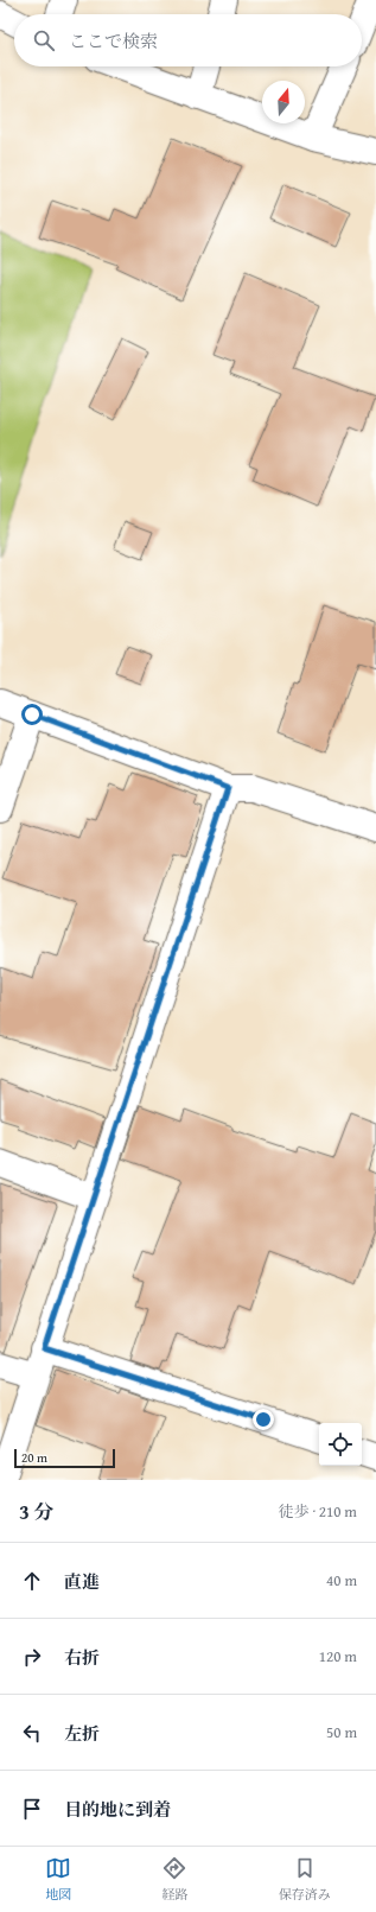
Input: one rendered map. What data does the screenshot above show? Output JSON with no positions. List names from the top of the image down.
{
  "scale_bar": "20 m",
  "north": "top",
  "page": {
    "search": "ここで検索",
    "scale": "20 m",
    "heading": ["3 分", "徒歩 · 210 m"],
    "list": [
      ["直進", "40 m"],
      ["右折", "120 m"],
      ["左折", "50 m"],
      "目的地に到着"
    ],
    "nav": ["地図", "経路", "保存済み"]
  }
}
